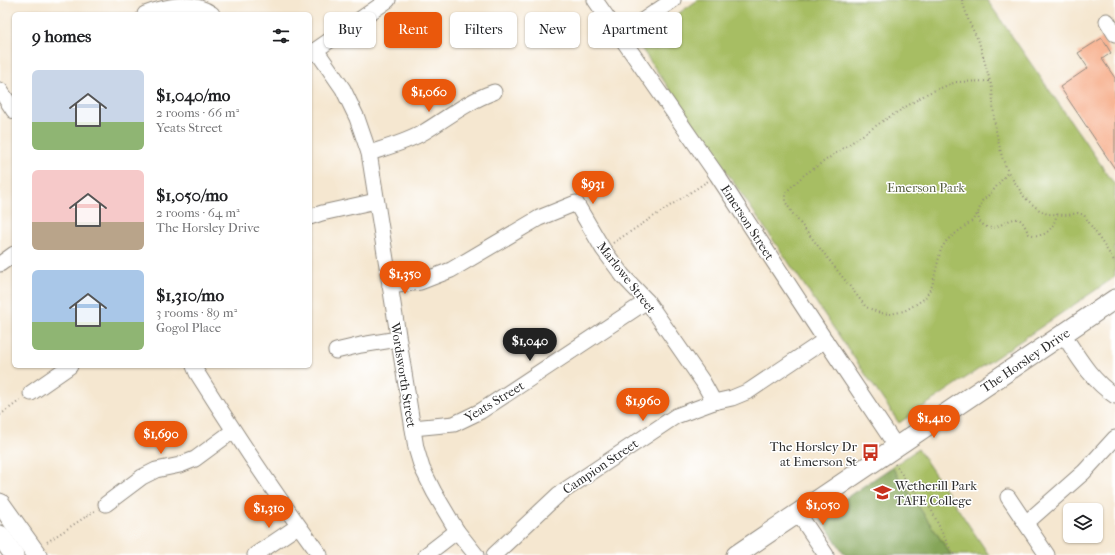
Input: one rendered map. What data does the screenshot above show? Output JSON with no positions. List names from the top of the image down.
{
  "streets": {
    "main road": ["The Horsley Drive"],
    "street": [
      "Emerson Street",
      "Marlowe Street",
      "Wordsworth Street",
      "Yeats Street",
      "Campion Street"
    ]
  },
  "crossings": [
    ["Emerson Street", "The Horsley Drive"],
    ["Emerson Street", "Campion Street"],
    ["Marlowe Street", "Wordsworth Street"],
    ["Marlowe Street", "Yeats Street"],
    ["Marlowe Street", "Campion Street"],
    ["Wordsworth Street", "Yeats Street"]
  ],
  "parks": ["Emerson Park"],
  "places": {
    "bus stop": ["The Horsley Dr at Emerson St"],
    "school or university": ["Wetherill Park TAFE College"]
  },
  "page": {
    "chip": [
      "Buy",
      "Rent",
      "Filters",
      "New",
      "Apartment"
    ],
    "heading": "9 homes",
    "list": [
      {
        "name": "$1,040/mo",
        "note": "2 rooms · 66 m² · Yeats Street"
      },
      {
        "name": "$1,050/mo",
        "note": "2 rooms · 64 m² · The Horsley Drive"
      },
      {
        "name": "$1,310/mo",
        "note": "3 rooms · 89 m² · Gogol Place"
      }
    ],
    "price": [
      "$1,060",
      "$931",
      "$1,350",
      "$1,040",
      "$1,960",
      "$1,410",
      "$1,690",
      "$1,050",
      "$1,310"
    ]
  }
}
